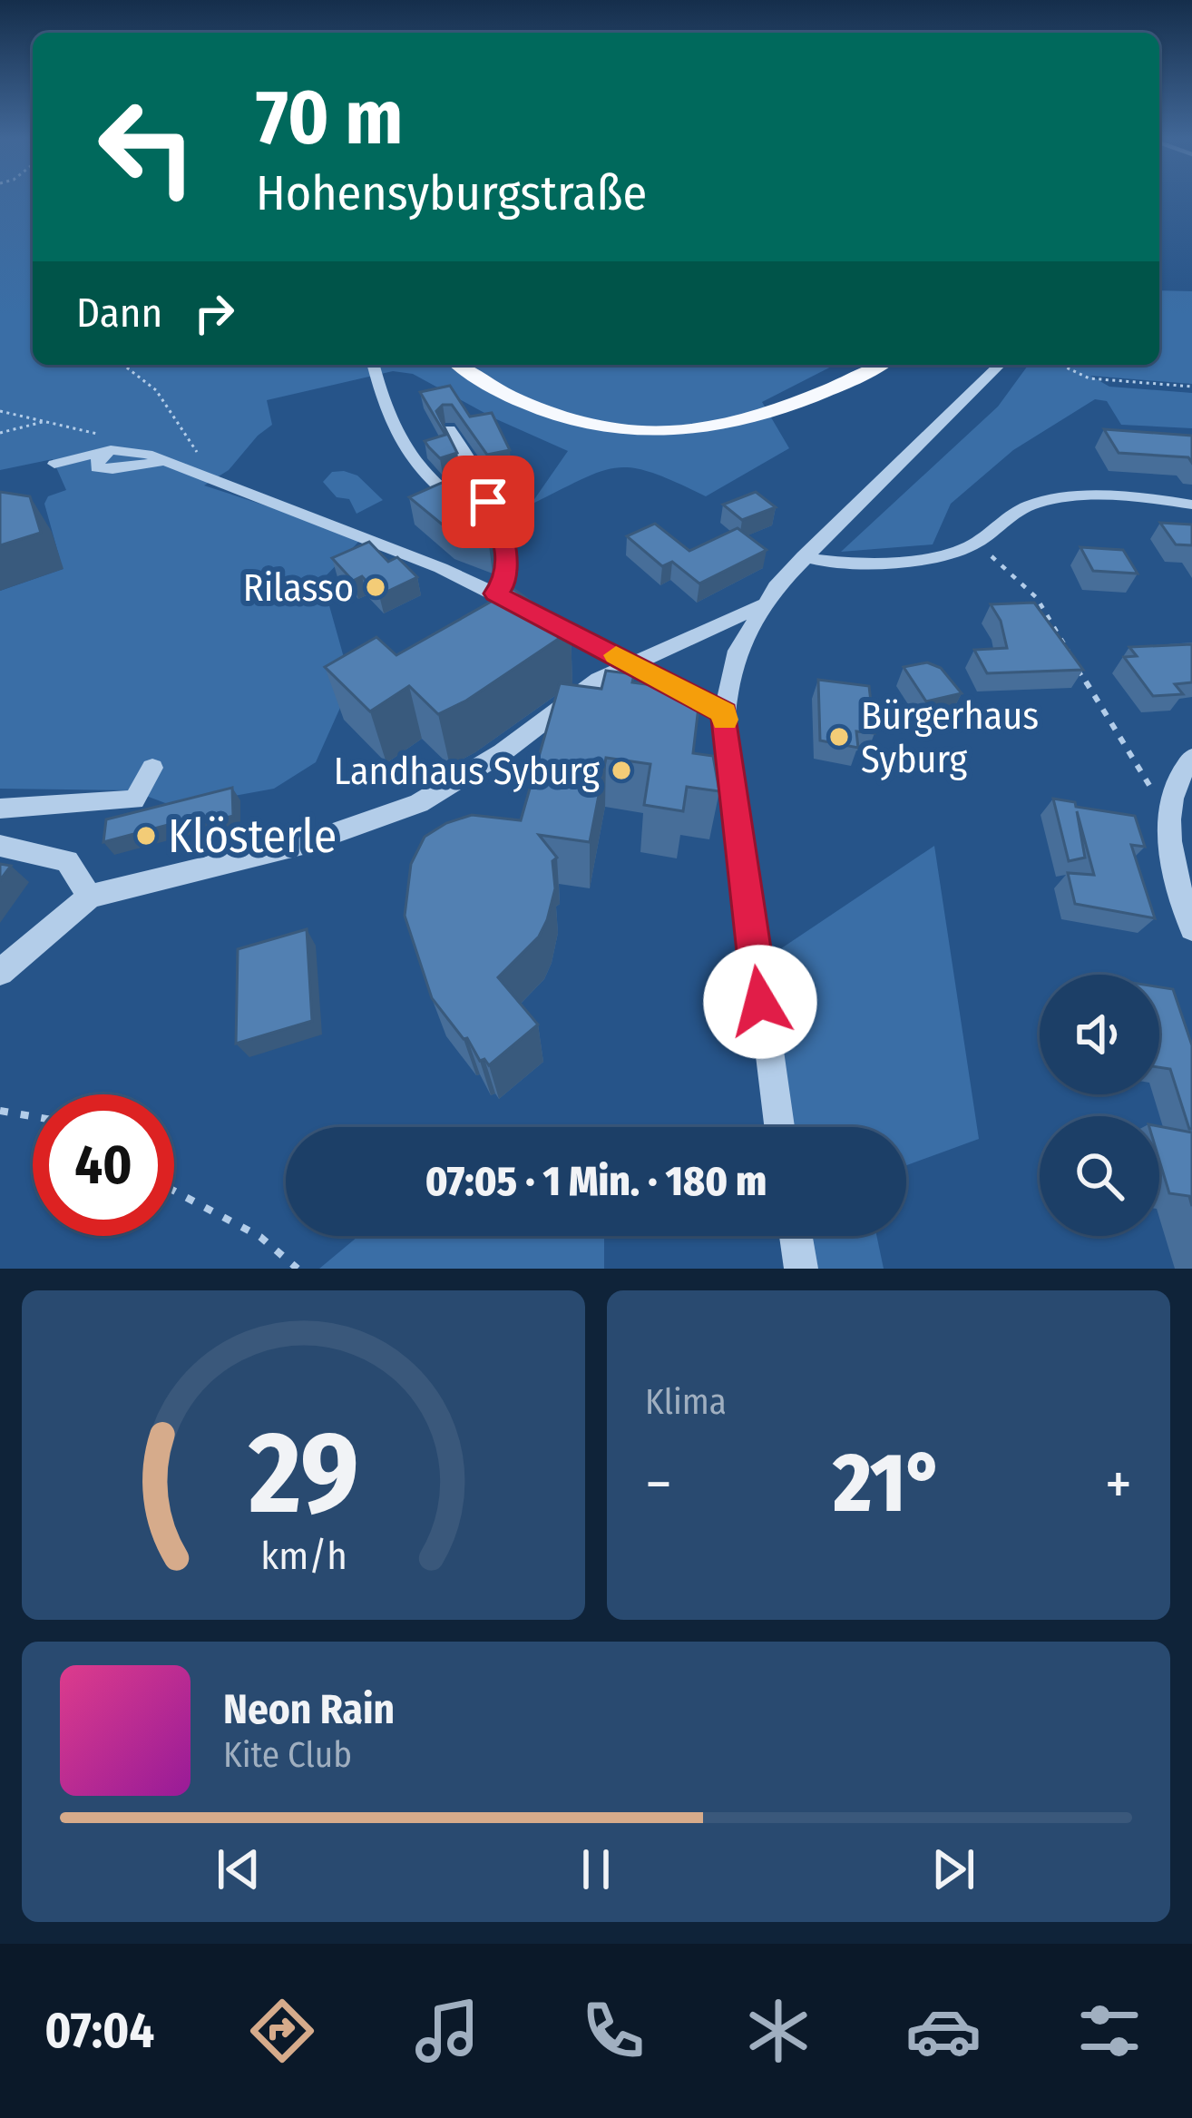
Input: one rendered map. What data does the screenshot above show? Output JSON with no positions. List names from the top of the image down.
{
  "places": [
    "Rilasso",
    "Bürgerhaus Syburg",
    "Landhaus Syburg",
    "Klösterle"
  ],
  "page": {
    "turn": ["70 m", "Hohensyburgstraße"],
    "then": "Dann",
    "limit": "40",
    "trip": "07:05 · 1 Min. · 180 m",
    "tile": "Klima",
    "heat": ["−", "21°", "+"],
    "song": ["Neon Rain", "Kite Club"],
    "tabs": "07:04",
    "gauge": ["29", "km/h"]
  }
}
